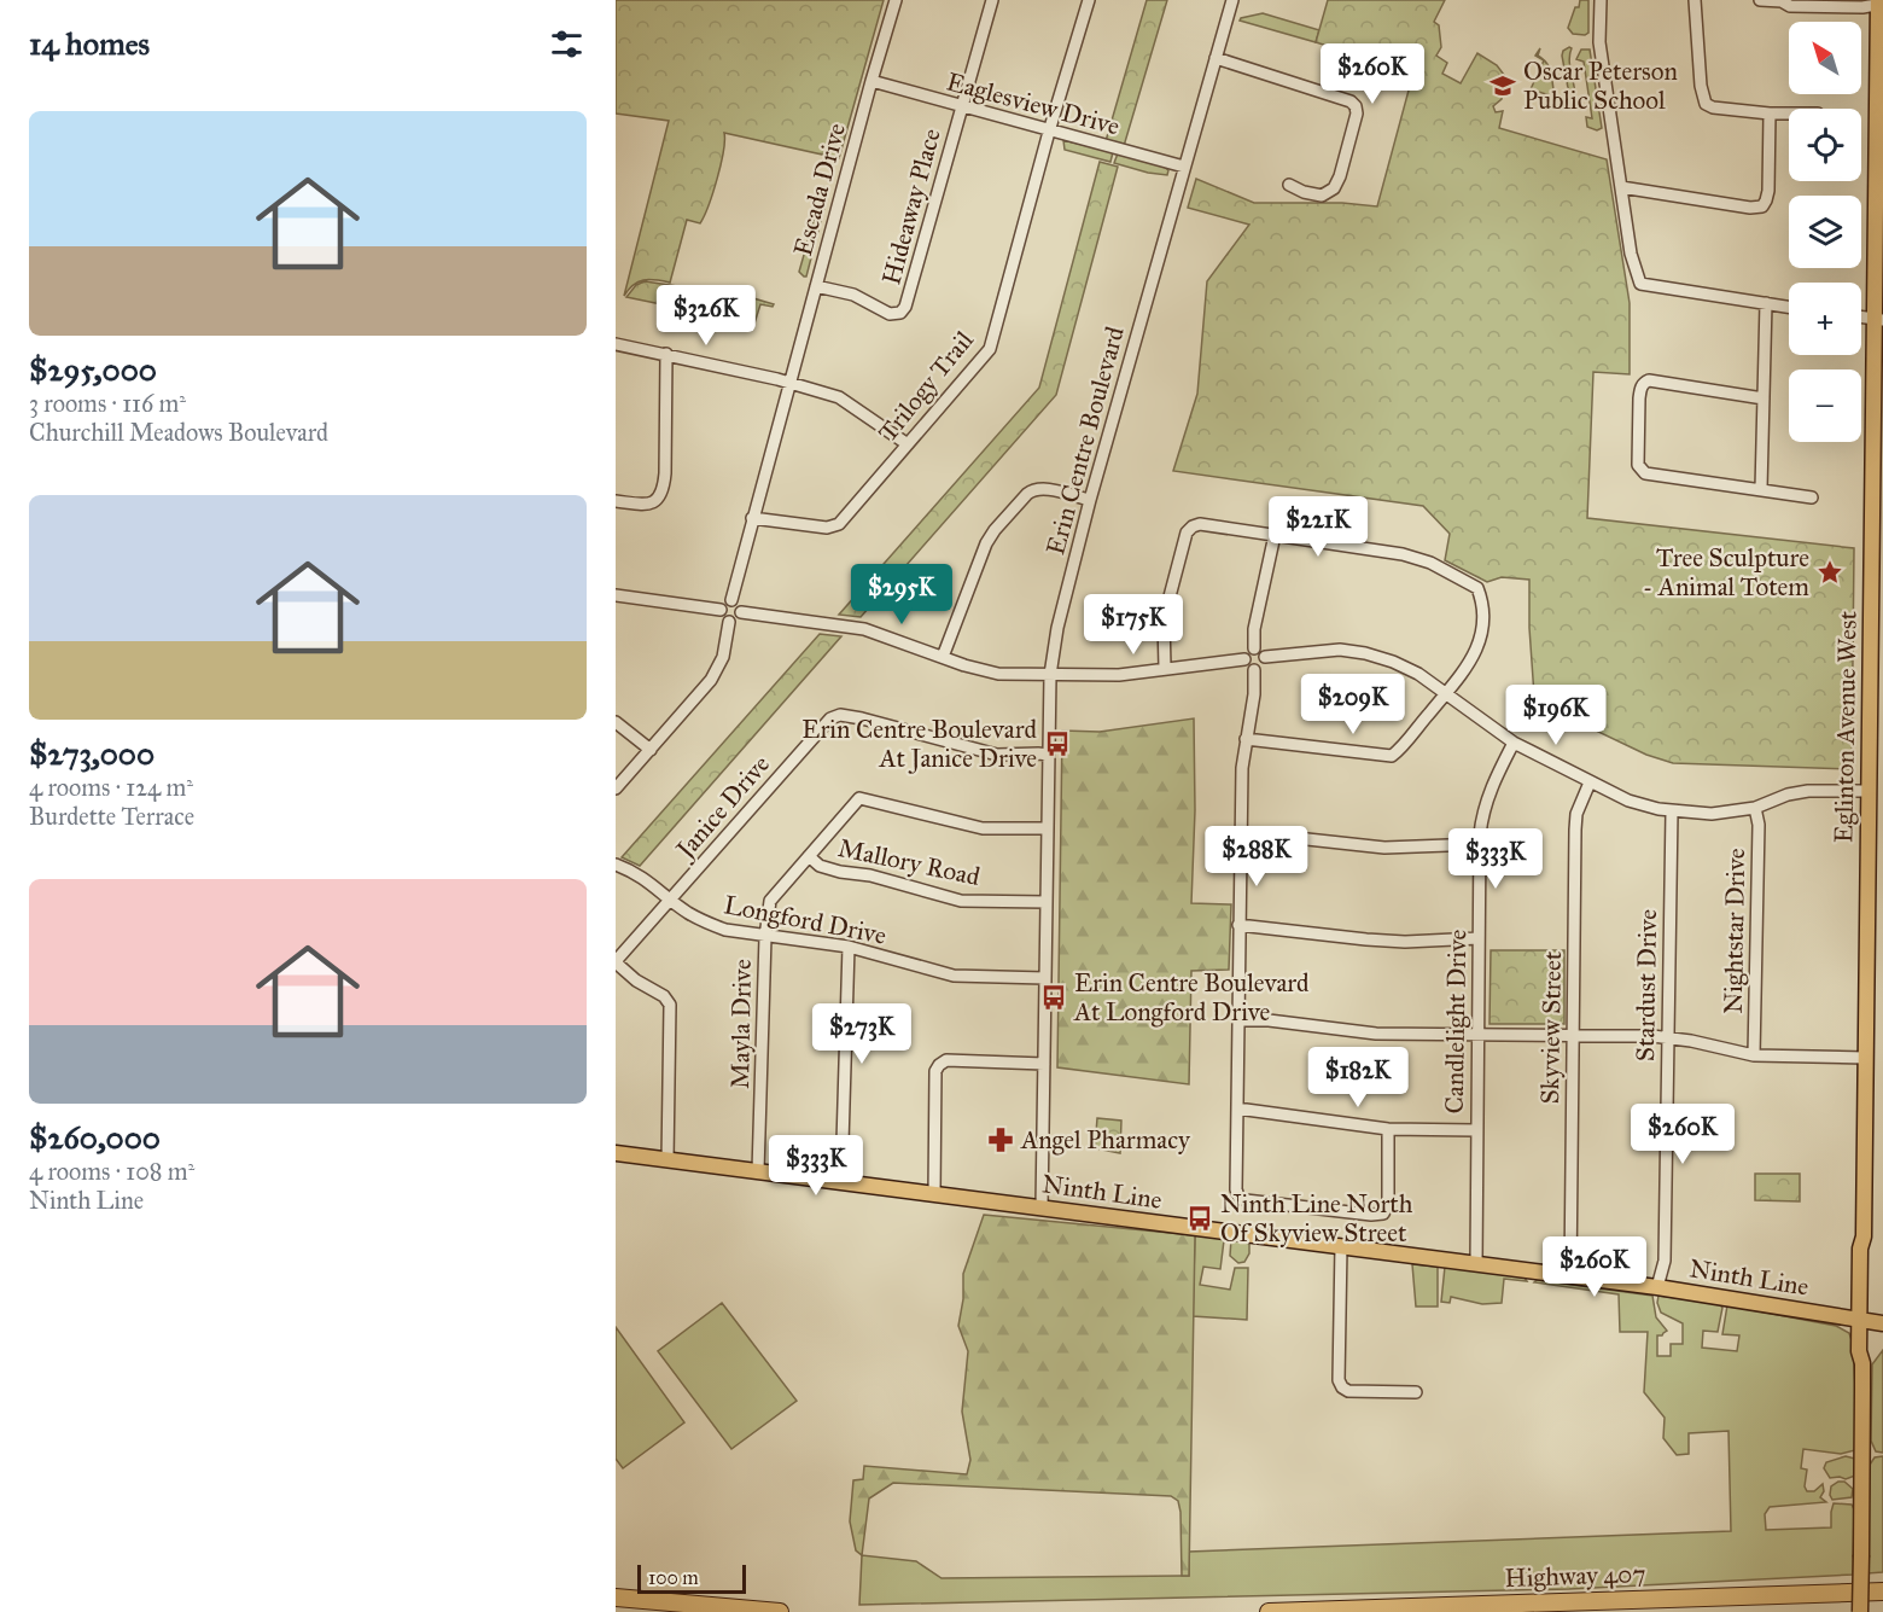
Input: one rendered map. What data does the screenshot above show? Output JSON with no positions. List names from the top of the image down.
{
  "streets": {
    "highway": ["Highway 407"],
    "main road": ["Eglinton Avenue West", "Ninth Line"],
    "street": [
      "Eaglesview Drive",
      "Escada Drive",
      "Hideaway Place",
      "Trilogy Trail",
      "Erin Centre Boulevard",
      "Janice Drive",
      "Mallory Road",
      "Longford Drive",
      "Nightstar Drive",
      "Stardust Drive",
      "Candlelight Drive",
      "Mayla Drive",
      "Skyview Street"
    ]
  },
  "crossings": [
    ["Eaglesview Drive", "Escada Drive"],
    ["Eaglesview Drive", "Hideaway Place"],
    ["Eaglesview Drive", "Trilogy Trail"],
    ["Eaglesview Drive", "Erin Centre Boulevard"],
    ["Escada Drive", "Hideaway Place"],
    ["Escada Drive", "Trilogy Trail"],
    ["Erin Centre Boulevard", "Janice Drive"],
    ["Erin Centre Boulevard", "Mallory Road"],
    ["Erin Centre Boulevard", "Longford Drive"],
    ["Erin Centre Boulevard", "Mayla Drive"],
    ["Erin Centre Boulevard", "Ninth Line"],
    ["Eglinton Avenue West", "Ninth Line"],
    ["Janice Drive", "Longford Drive"],
    ["Mallory Road", "Mayla Drive"],
    ["Longford Drive", "Mayla Drive"],
    ["Stardust Drive", "Ninth Line"],
    ["Candlelight Drive", "Ninth Line"],
    ["Mayla Drive", "Ninth Line"],
    ["Skyview Street", "Ninth Line"]
  ],
  "places": {
    "school or university": ["Oscar Peterson Public School"],
    "place": ["Tree Sculpture - Animal Totem"],
    "bus stop": ["Erin Centre Boulevard At Janice Drive", "Erin Centre Boulevard At Longford Drive", "Ninth Line North Of Skyview Street"],
    "pharmacy": ["Angel Pharmacy"]
  },
  "scale_bar": "100 m",
  "north": "top left",
  "page": {
    "heading": "14 homes",
    "map_buttons": ["+", "−"],
    "price": [
      "$260K",
      "$326K",
      "$221K",
      "$295K",
      "$175K",
      "$209K",
      "$196K",
      "$288K",
      "$333K",
      "$273K",
      "$182K",
      "$260K",
      "$333K",
      "$260K"
    ],
    "list": [
      {
        "name": "$295,000",
        "note": "3 rooms · 116 m² · Churchill Meadows Boulevard"
      },
      {
        "name": "$273,000",
        "note": "4 rooms · 124 m² · Burdette Terrace"
      },
      {
        "name": "$260,000",
        "note": "4 rooms · 108 m² · Ninth Line"
      }
    ],
    "scale": "100 m"
  }
}
